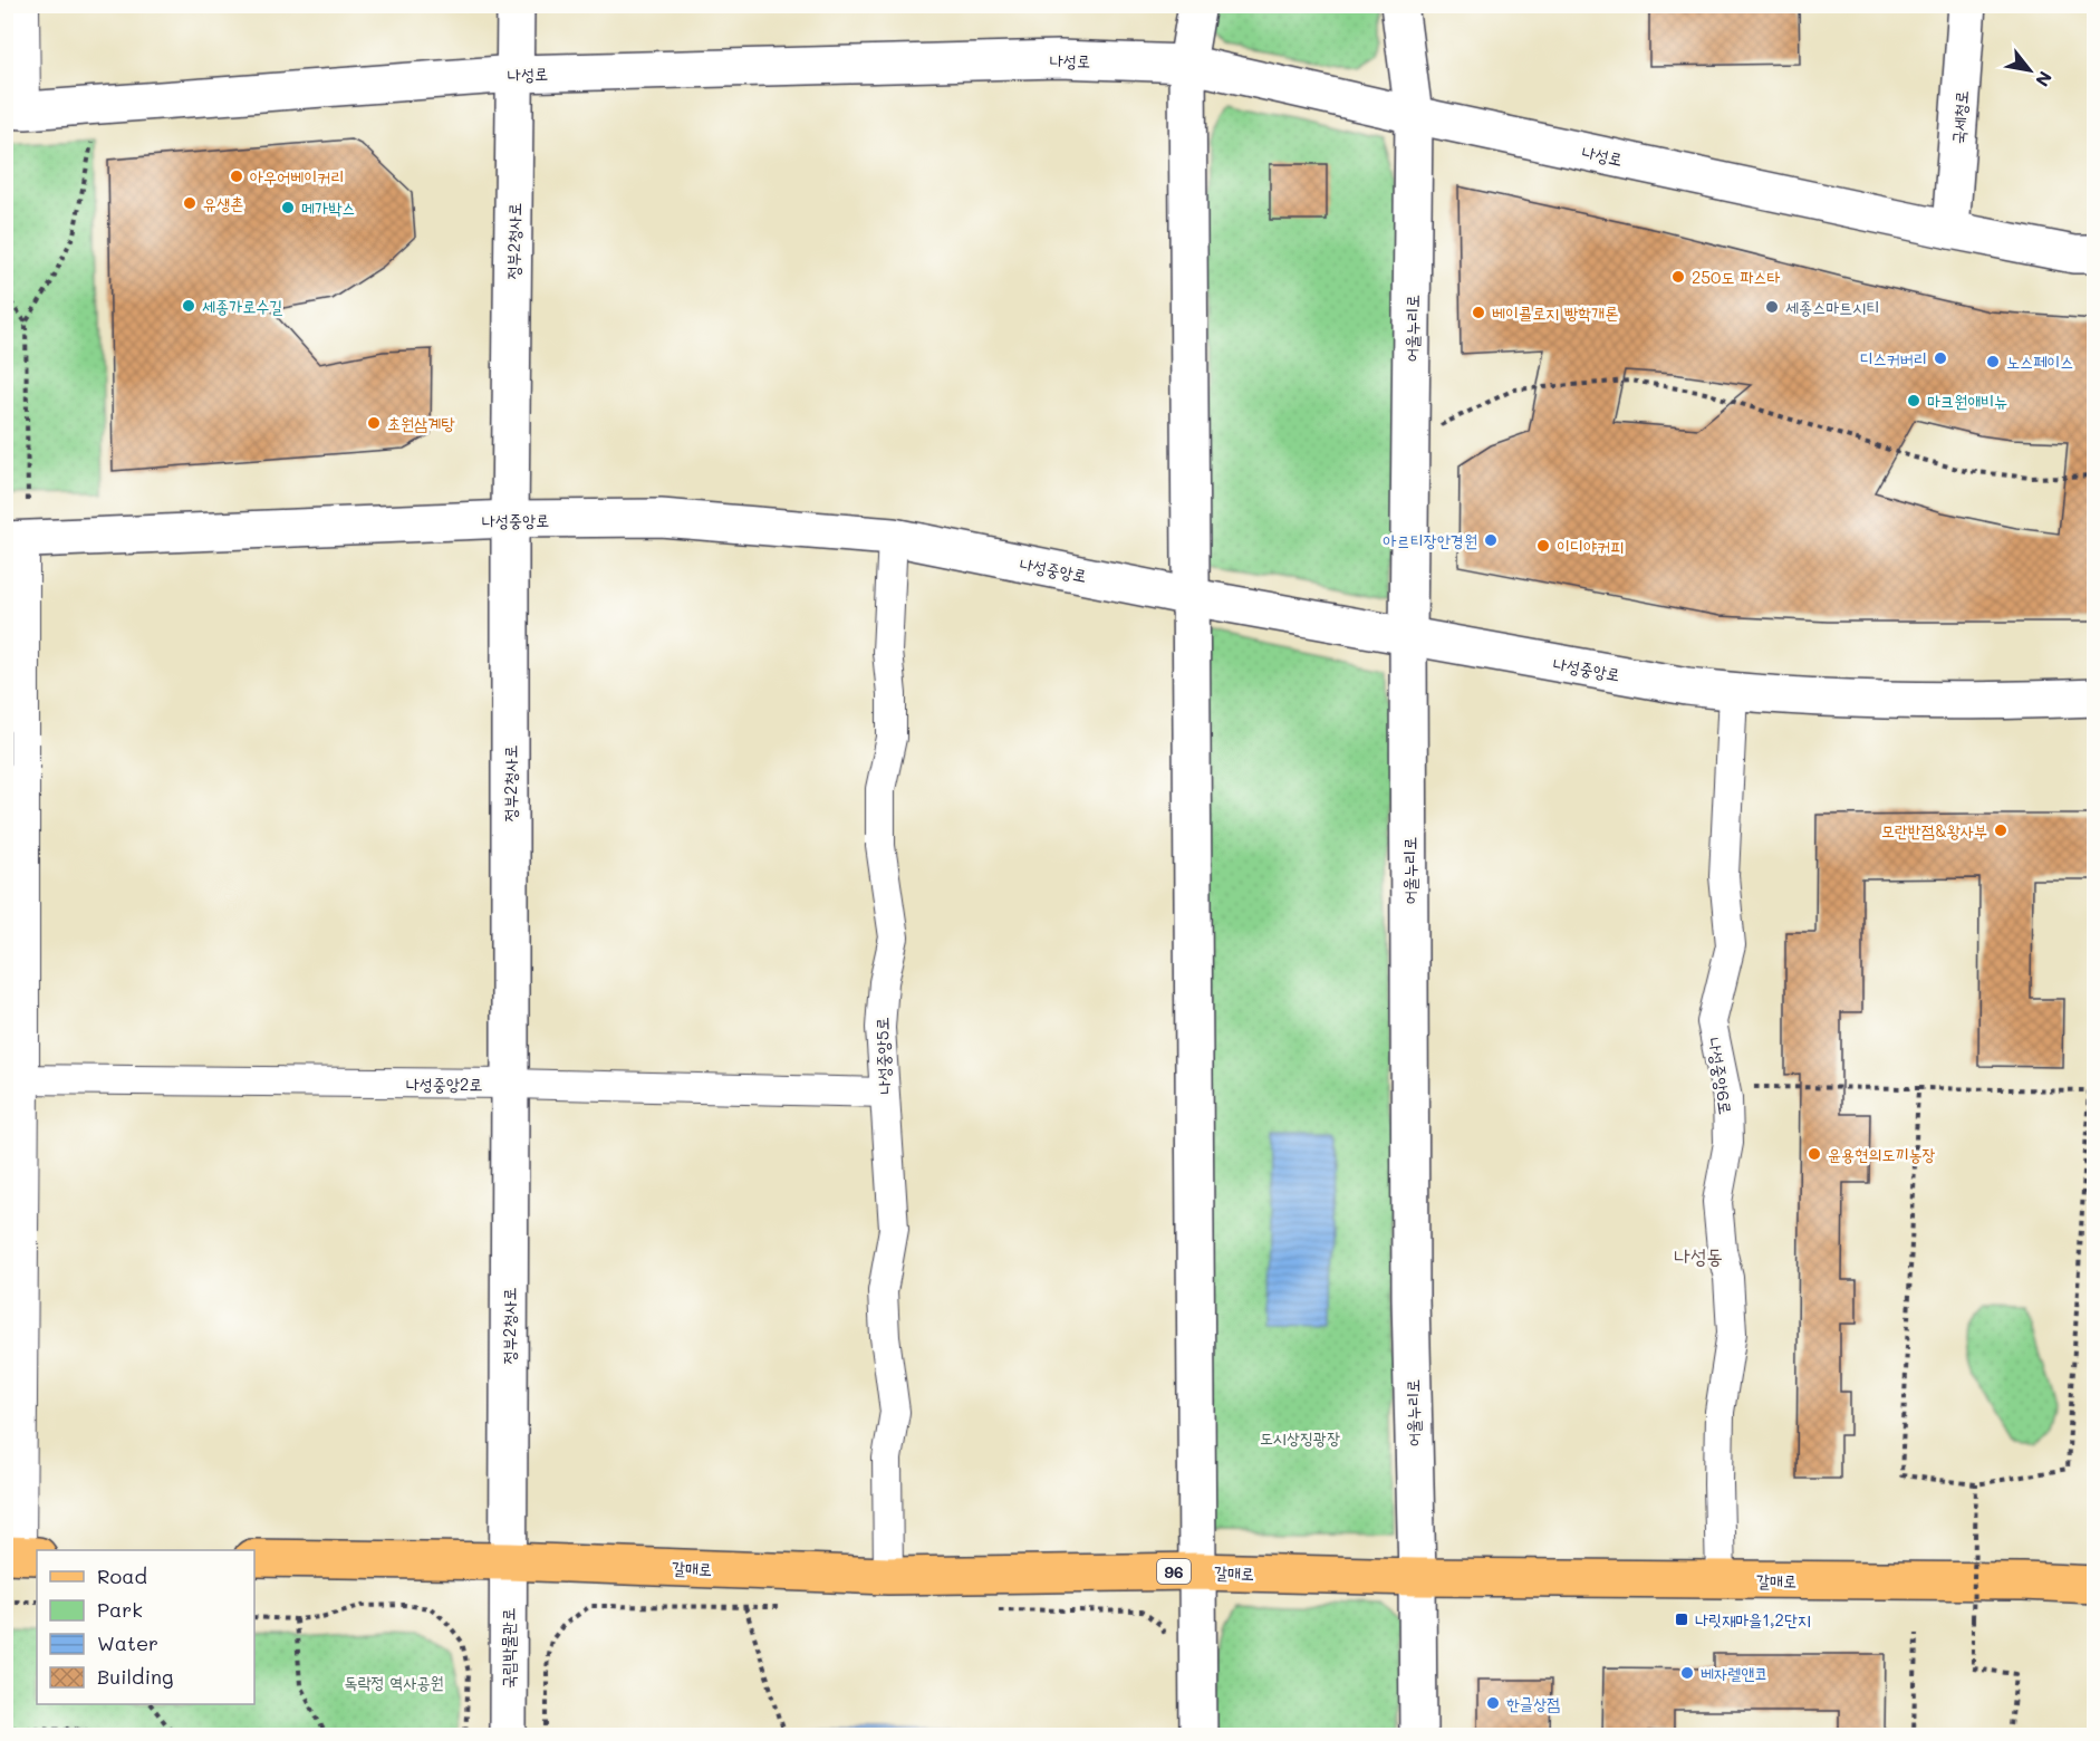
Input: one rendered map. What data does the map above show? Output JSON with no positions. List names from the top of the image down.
{
  "streets": {
    "main road": ["갈매로", "96"],
    "street": [
      "나성로",
      "국세청로",
      "정부2청사로",
      "어울누리로",
      "나성중앙로",
      "나성중앙5로",
      "나성중앙6로",
      "나성중앙2로",
      "국립박물관로"
    ]
  },
  "crossings": [
    ["나성로", "국세청로"],
    ["나성로", "정부2청사로"],
    ["나성로", "어울누리로"],
    ["정부2청사로", "나성중앙로"],
    ["정부2청사로", "나성중앙2로"],
    ["정부2청사로", "갈매로"],
    ["정부2청사로", "국립박물관로"],
    ["어울누리로", "나성중앙로"],
    ["어울누리로", "갈매로"],
    ["나성중앙로", "나성중앙5로"],
    ["나성중앙로", "나성중앙6로"],
    ["나성중앙5로", "나성중앙2로"],
    ["나성중앙5로", "갈매로"],
    ["나성중앙6로", "갈매로"],
    ["갈매로", "국립박물관로"]
  ],
  "districts": ["나성동"],
  "parks": ["도시상징광장", "독락정 역사공원"],
  "places": {
    "other": [
      "아우어베이커리",
      "유생촌",
      "메가박스",
      "250도 파스타",
      "세종가로수길",
      "세종스마트시티",
      "베이콜로지 빵학개론",
      "디스커버리",
      "노스페이스",
      "마크원애비뉴",
      "초원삼계탕",
      "아르티장안경원",
      "이디야커피",
      "모란반점&왕사부",
      "윤용현의도끼농장",
      "베자렐앤코",
      "한글상점"
    ],
    "transit": ["나릿재마을1,2단지"]
  },
  "legend": [
    "Road",
    "Park",
    "Water",
    "Building"
  ],
  "north": "bottom right"
}
